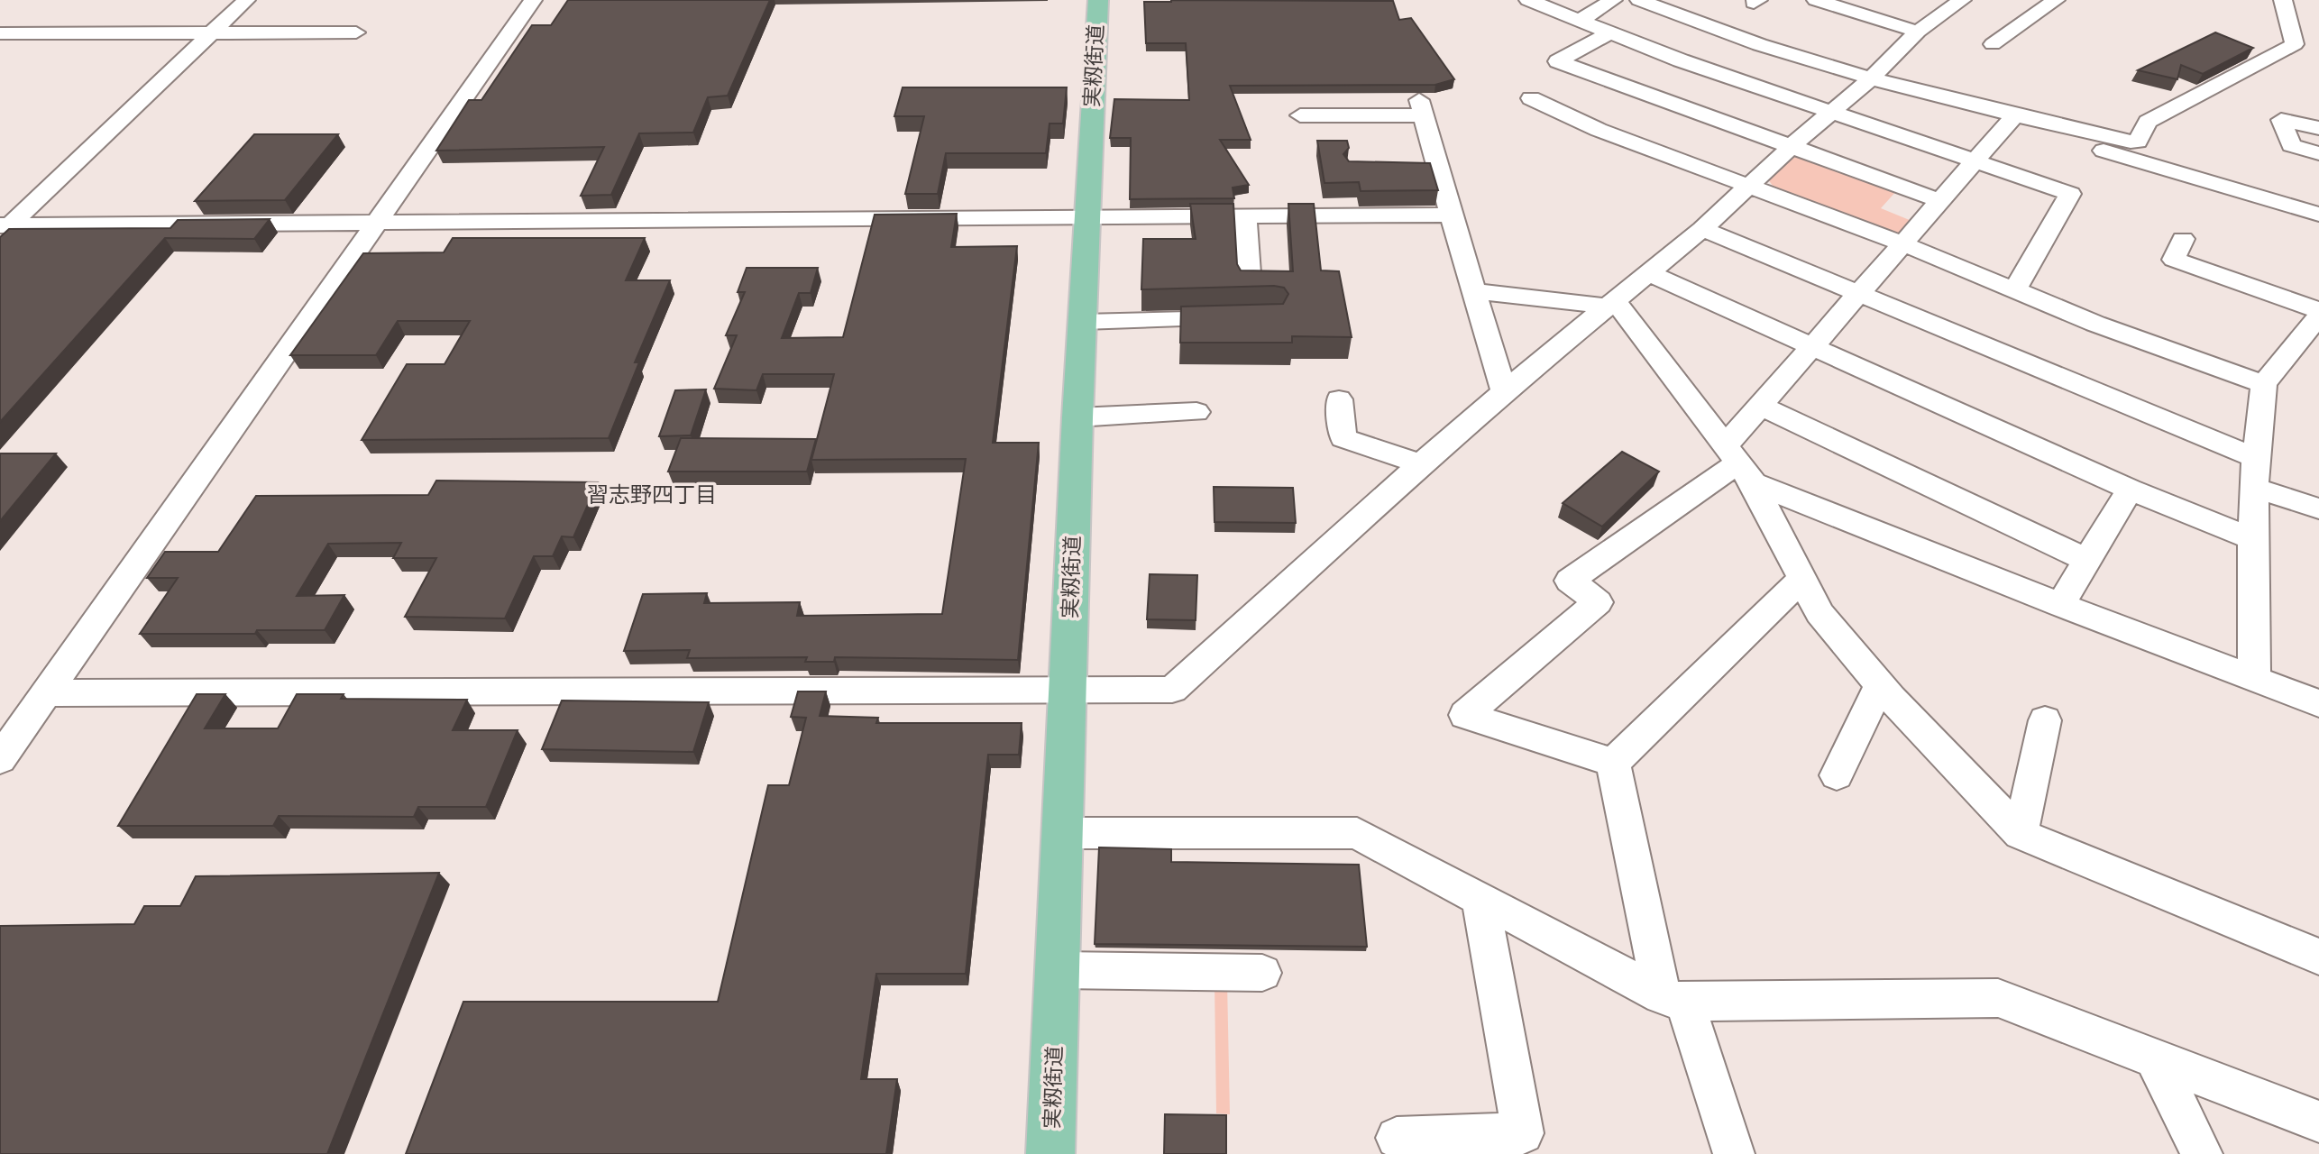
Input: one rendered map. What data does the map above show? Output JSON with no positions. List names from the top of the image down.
{
  "streets": {
    "main road": ["実籾街道"]
  },
  "districts": ["習志野四丁目"]
}
